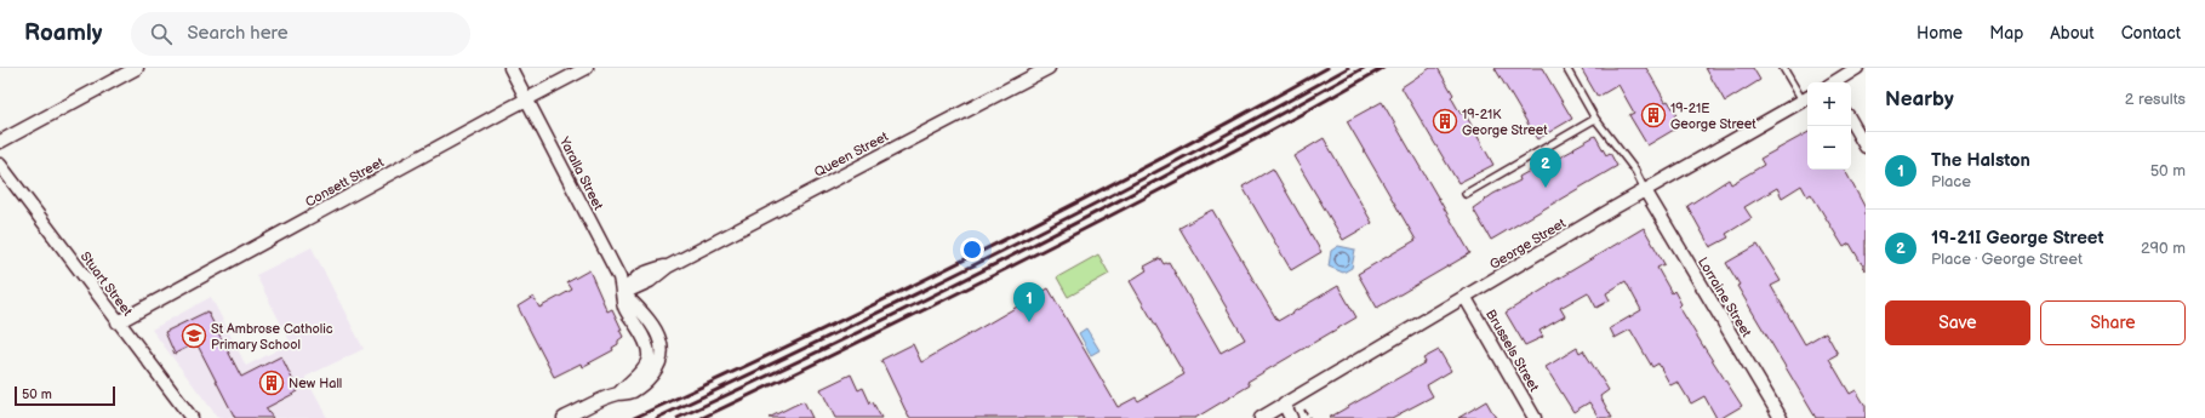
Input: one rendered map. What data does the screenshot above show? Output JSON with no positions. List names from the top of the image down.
{
  "streets": {
    "street": [
      "Queen Street",
      "Yaralla Street",
      "Consett Street",
      "George Street",
      "Stuart Street",
      "Lorraine Street",
      "Brussels Street"
    ]
  },
  "crossings": [
    ["Queen Street", "Yaralla Street"],
    ["Yaralla Street", "Consett Street"],
    ["Consett Street", "Stuart Street"],
    ["George Street", "Lorraine Street"],
    ["George Street", "Brussels Street"]
  ],
  "places": {
    "building": ["19-21E George Street", "19-21K George Street", "New Hall"],
    "school or university": ["St Ambrose Catholic Primary School"]
  },
  "scale_bar": "50 m",
  "page": {
    "header": "Roamly",
    "search": "Search here",
    "nav": [
      "Home",
      "Map",
      "About",
      "Contact"
    ],
    "heading": ["Nearby", "2 results"],
    "map_buttons": ["+", "−"],
    "list": [
      {
        "mark": "1",
        "name": "The Halston",
        "note": "Place",
        "value": "50 m"
      },
      {
        "mark": "2",
        "name": "19-21I George Street",
        "note": "Place · George Street",
        "value": "290 m"
      }
    ],
    "pins": ["2", "1"],
    "buttons": ["Save", "Share"],
    "scale": "50 m"
  }
}
